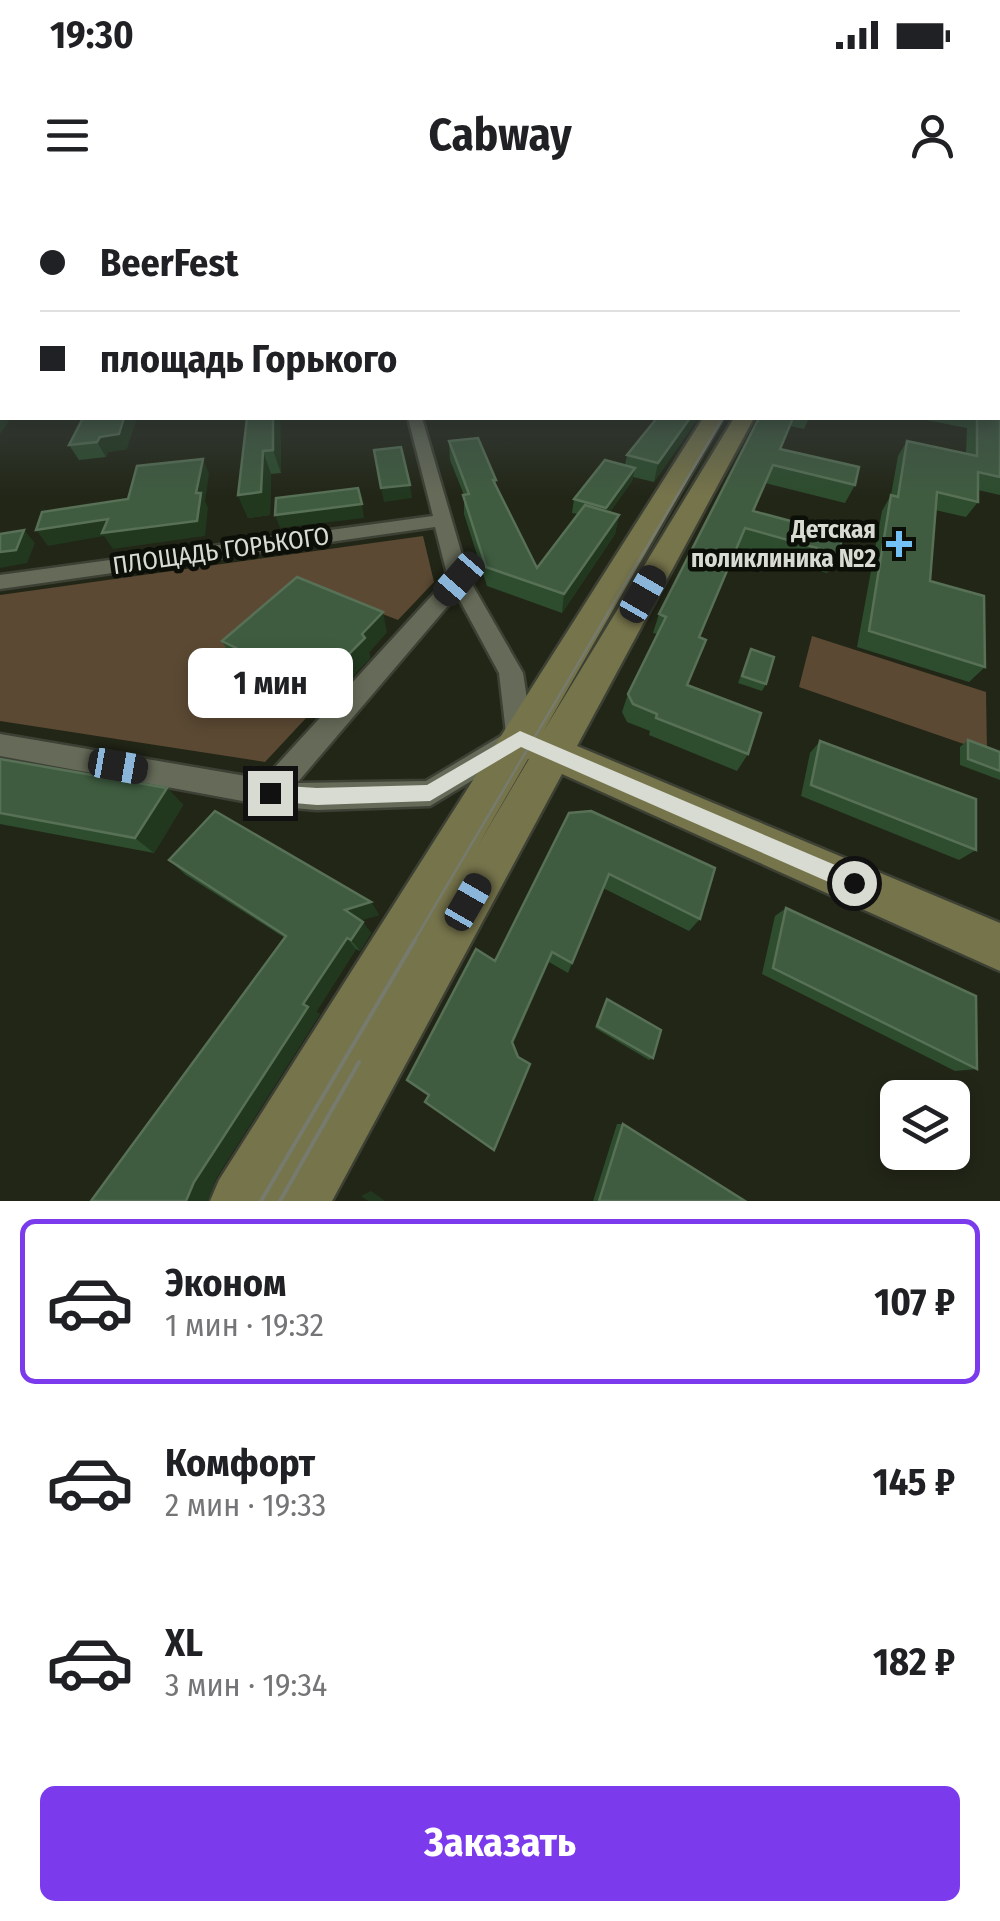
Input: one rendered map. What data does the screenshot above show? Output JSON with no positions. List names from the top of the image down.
{
  "streets": {
    "street": ["ПЛОЩАДЬ ГОРЬКОГО"]
  },
  "places": {
    "health": ["Детская поликлиника №2"]
  },
  "page": {
    "status": "19:30",
    "header": "Cabway",
    "banner": ["BeerFest", "площадь Горького"],
    "bubble": "1 мин",
    "list": [
      {
        "name": "Эконом",
        "note": "1 мин · 19:32",
        "value": "107 ₽"
      },
      {
        "name": "Комфорт",
        "note": "2 мин · 19:33",
        "value": "145 ₽"
      },
      {
        "name": "XL",
        "note": "3 мин · 19:34",
        "value": "182 ₽"
      }
    ],
    "buttons": "Заказать"
  }
}
